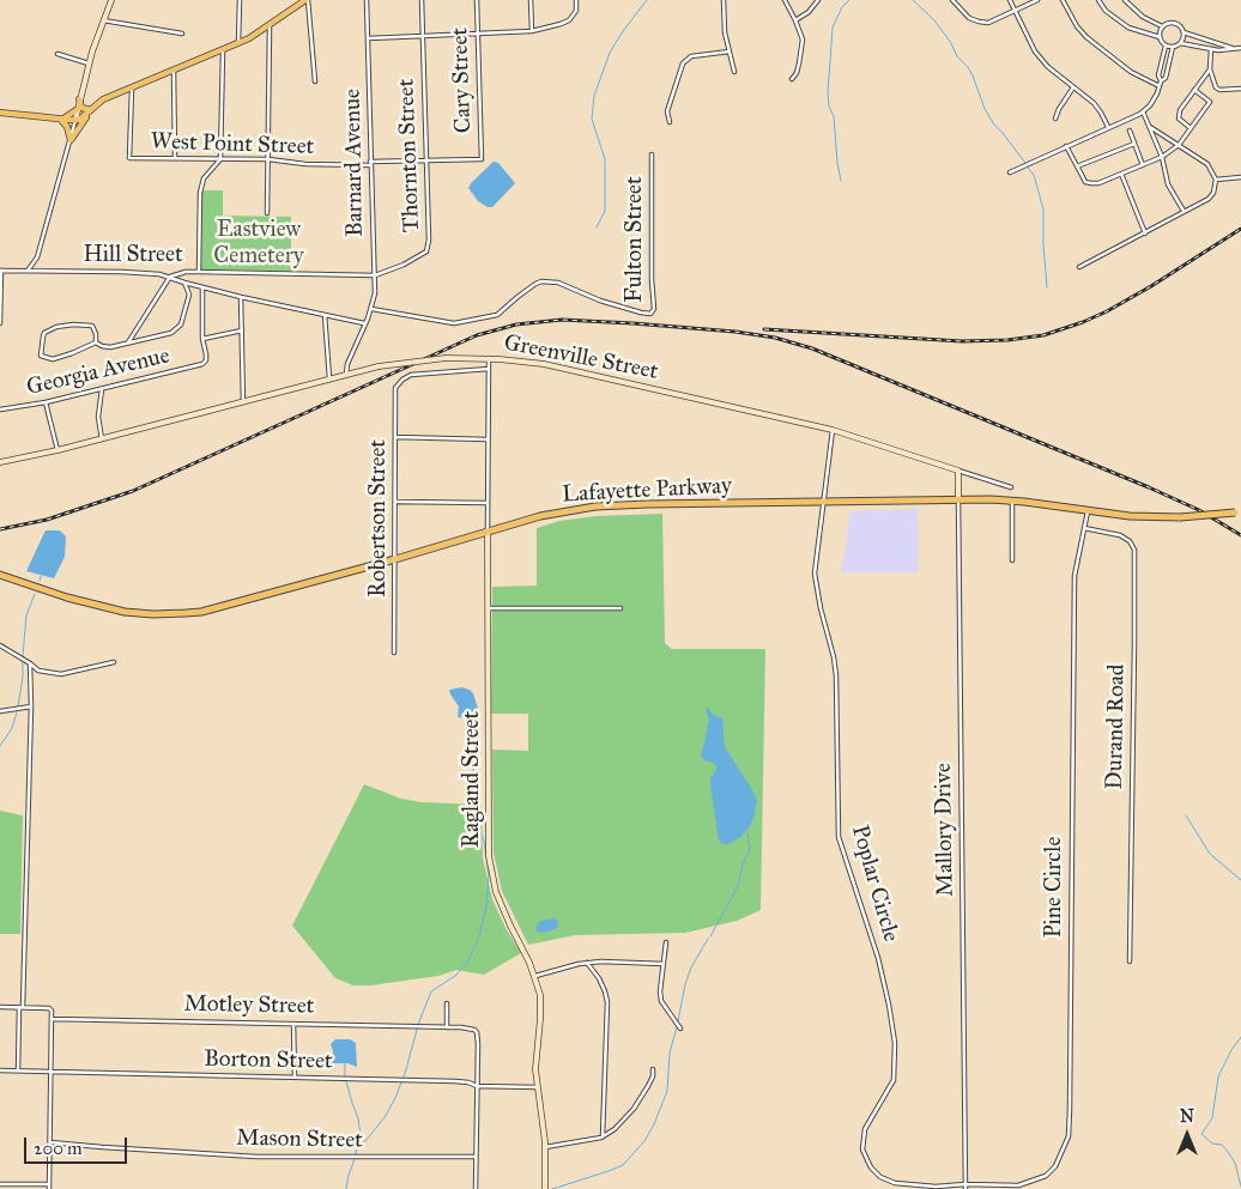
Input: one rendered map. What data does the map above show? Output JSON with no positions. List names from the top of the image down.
{
  "streets": {
    "highway": ["Lafayette Parkway"],
    "street": [
      "Cary Street",
      "West Point Street",
      "Thornton Street",
      "Barnard Avenue",
      "Fulton Street",
      "Hill Street",
      "Greenville Street",
      "Georgia Avenue",
      "Robertson Street",
      "Durand Road",
      "Ragland Street",
      "Mallory Drive",
      "Poplar Circle",
      "Pine Circle",
      "Motley Street",
      "Borton Street",
      "Mason Street"
    ]
  },
  "crossings": [
    ["Cary Street", "West Point Street"],
    ["West Point Street", "Thornton Street"],
    ["West Point Street", "Barnard Avenue"],
    ["Thornton Street", "Barnard Avenue"],
    ["Thornton Street", "Hill Street"],
    ["Barnard Avenue", "Fulton Street"],
    ["Barnard Avenue", "Hill Street"],
    ["Barnard Avenue", "Greenville Street"],
    ["Greenville Street", "Ragland Street"],
    ["Greenville Street", "Mallory Drive"],
    ["Greenville Street", "Poplar Circle"],
    ["Lafayette Parkway", "Robertson Street"],
    ["Lafayette Parkway", "Ragland Street"],
    ["Lafayette Parkway", "Mallory Drive"],
    ["Lafayette Parkway", "Poplar Circle"],
    ["Lafayette Parkway", "Pine Circle"],
    ["Robertson Street", "Ragland Street"],
    ["Durand Road", "Pine Circle"],
    ["Ragland Street", "Borton Street"],
    ["Mallory Drive", "Poplar Circle"],
    ["Mallory Drive", "Pine Circle"],
    ["Poplar Circle", "Pine Circle"],
    ["Motley Street", "Borton Street"]
  ],
  "parks": ["Eastview Cemetery"],
  "scale_bar": "200 m",
  "north": "top"
}
